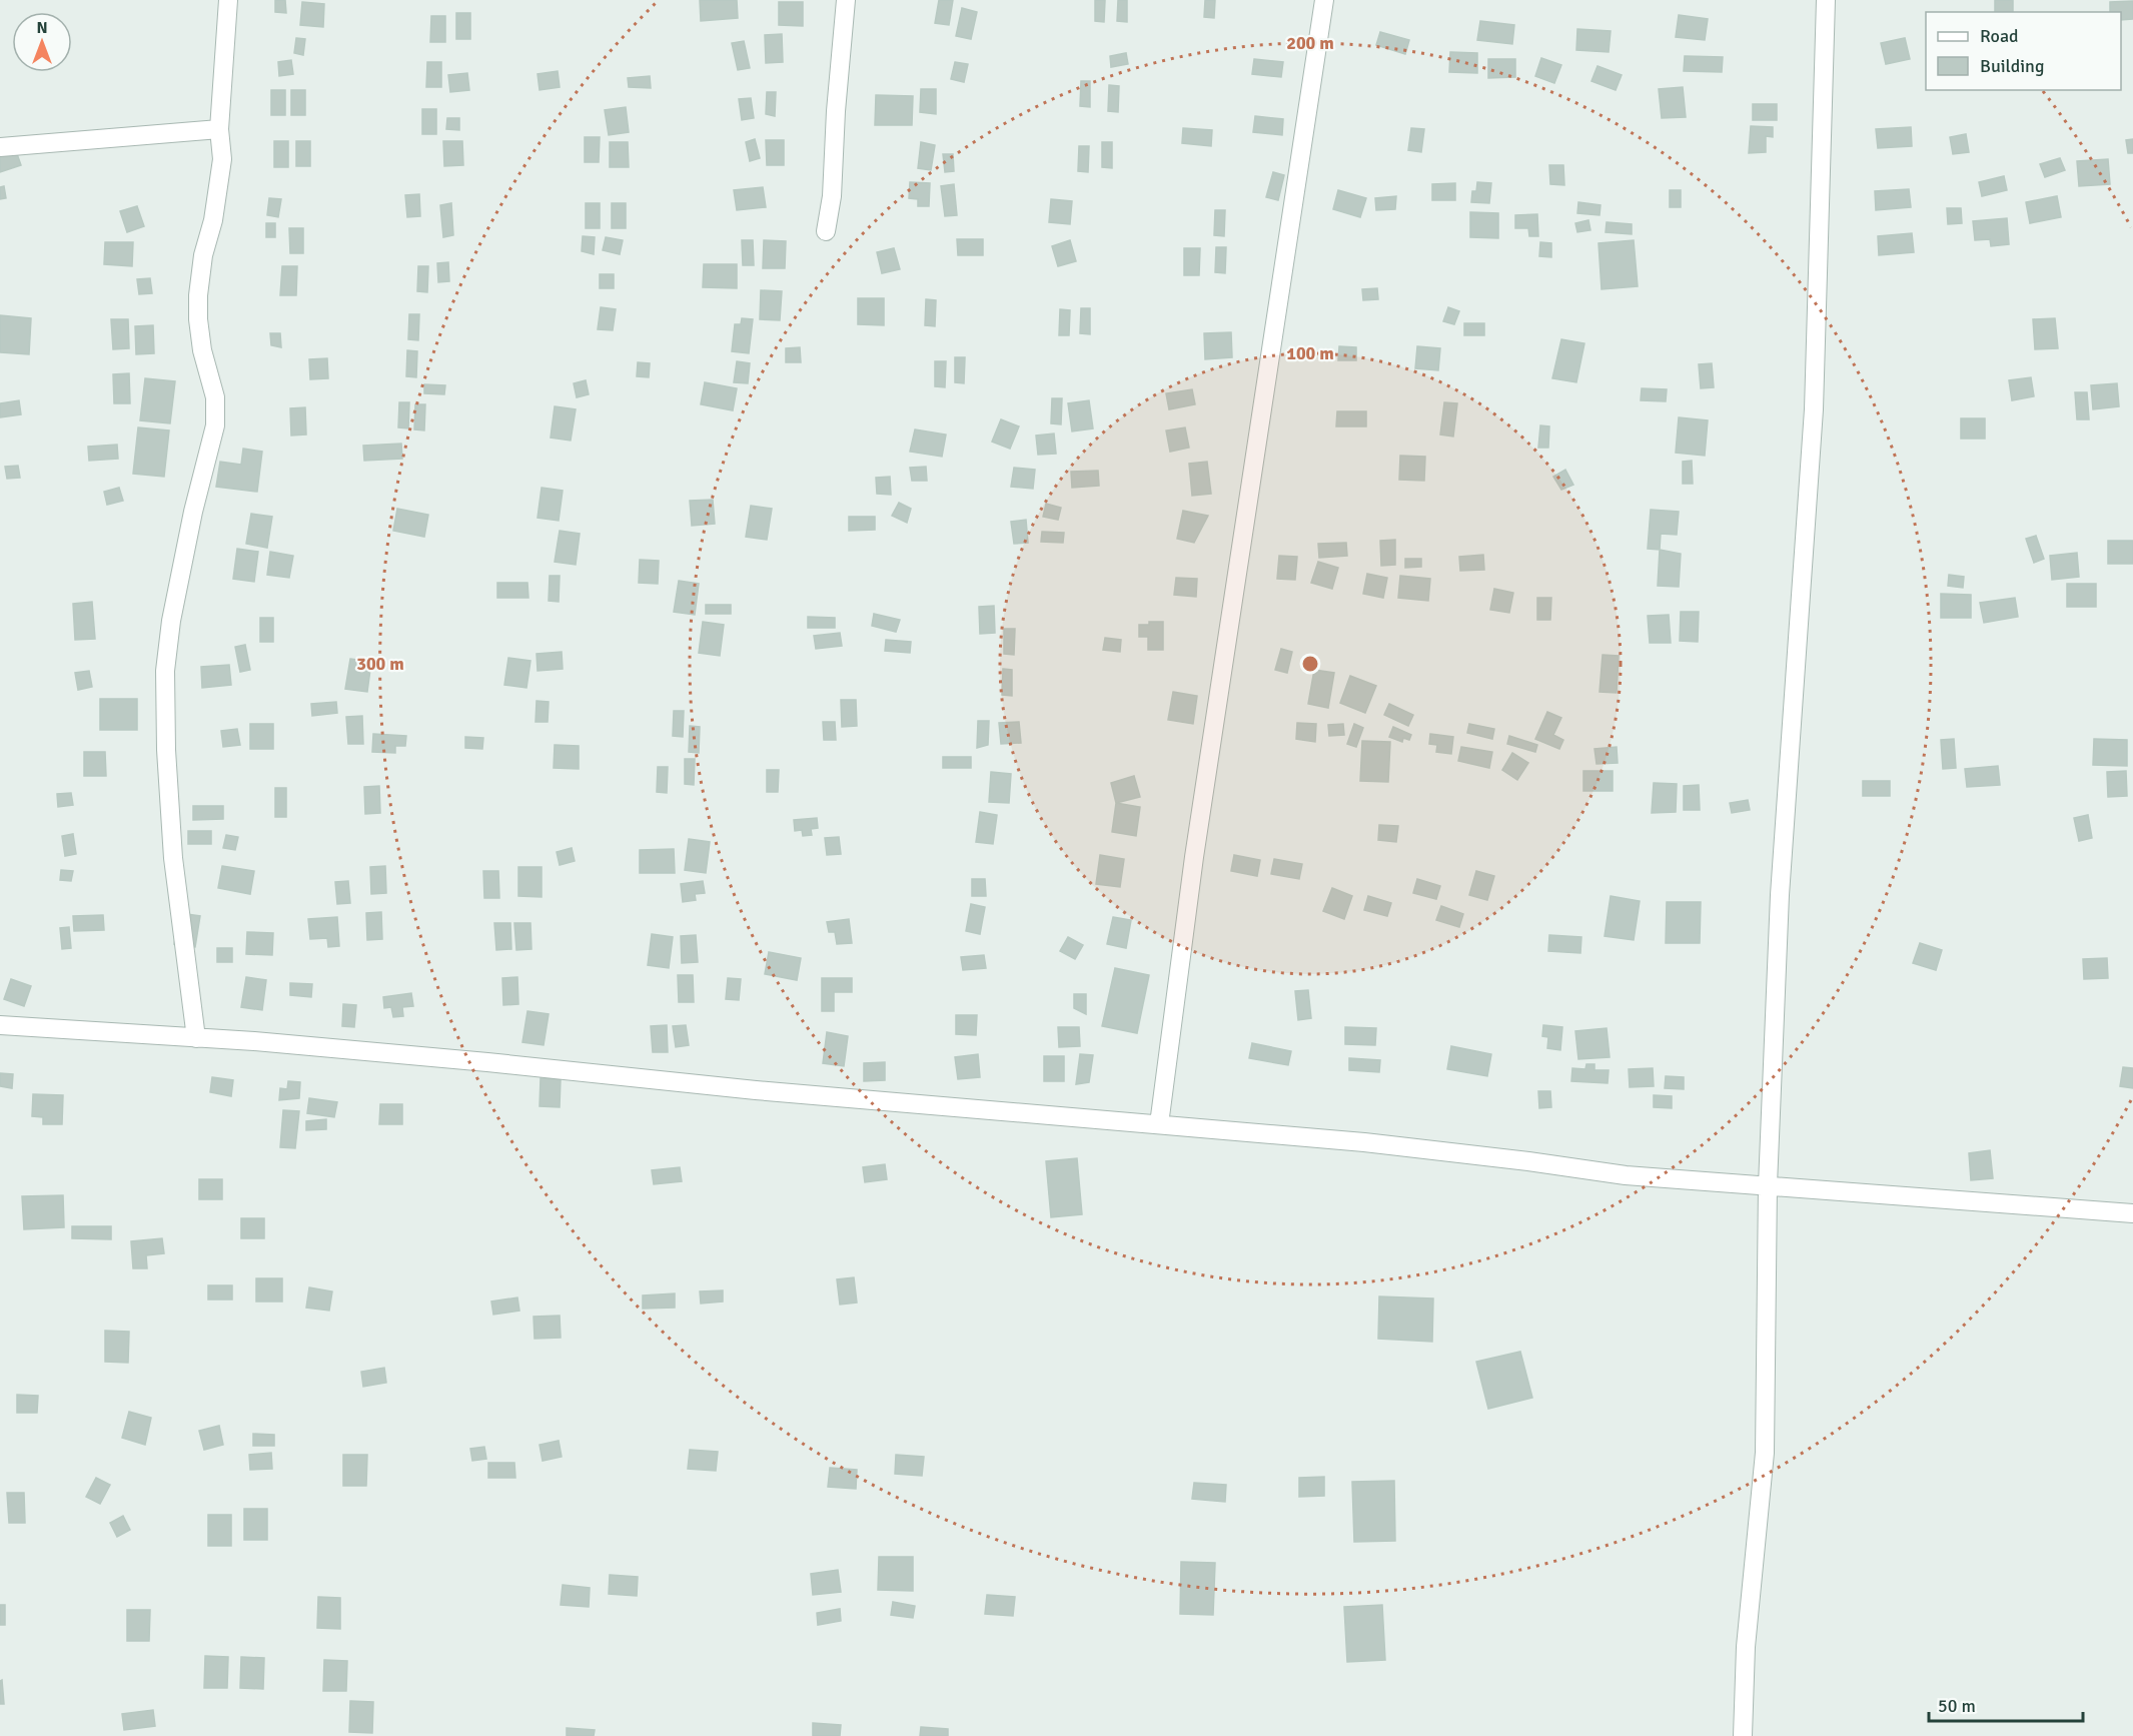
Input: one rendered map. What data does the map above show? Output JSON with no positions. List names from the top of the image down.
{
  "legend": ["Road", "Building"],
  "scale_bar": "50 m",
  "north": "top",
  "rings": ["200 m", "100 m", "300 m"]
}
